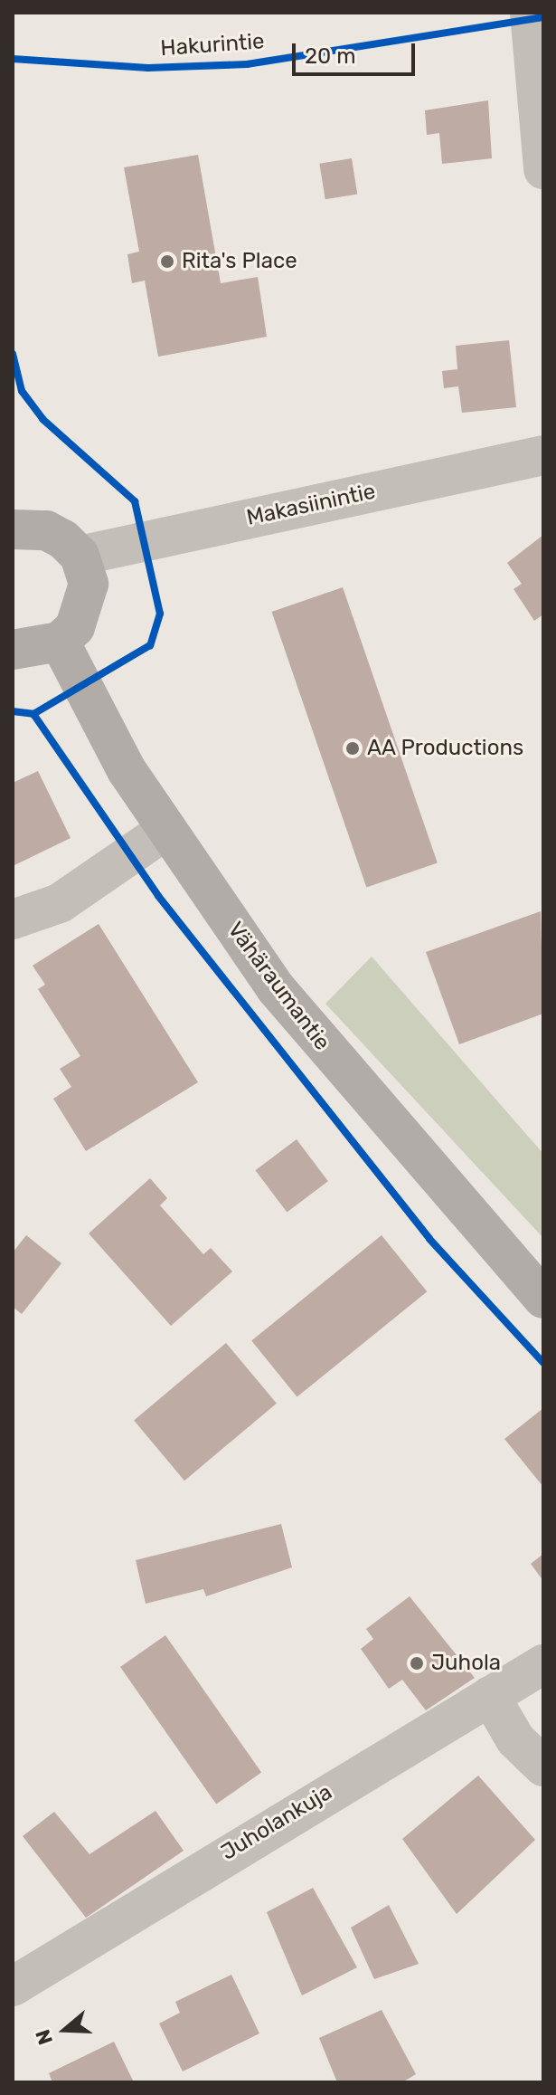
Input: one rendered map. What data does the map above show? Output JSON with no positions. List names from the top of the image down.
{
  "streets": {
    "main road": ["Vähäraumantie"],
    "street": ["Makasiinintie", "Juholankuja"],
    "cycle path": ["Hakurintie"]
  },
  "places": ["Rita's Place", "AA Productions", "Juhola"],
  "scale_bar": "20 m",
  "north": "left"
}
